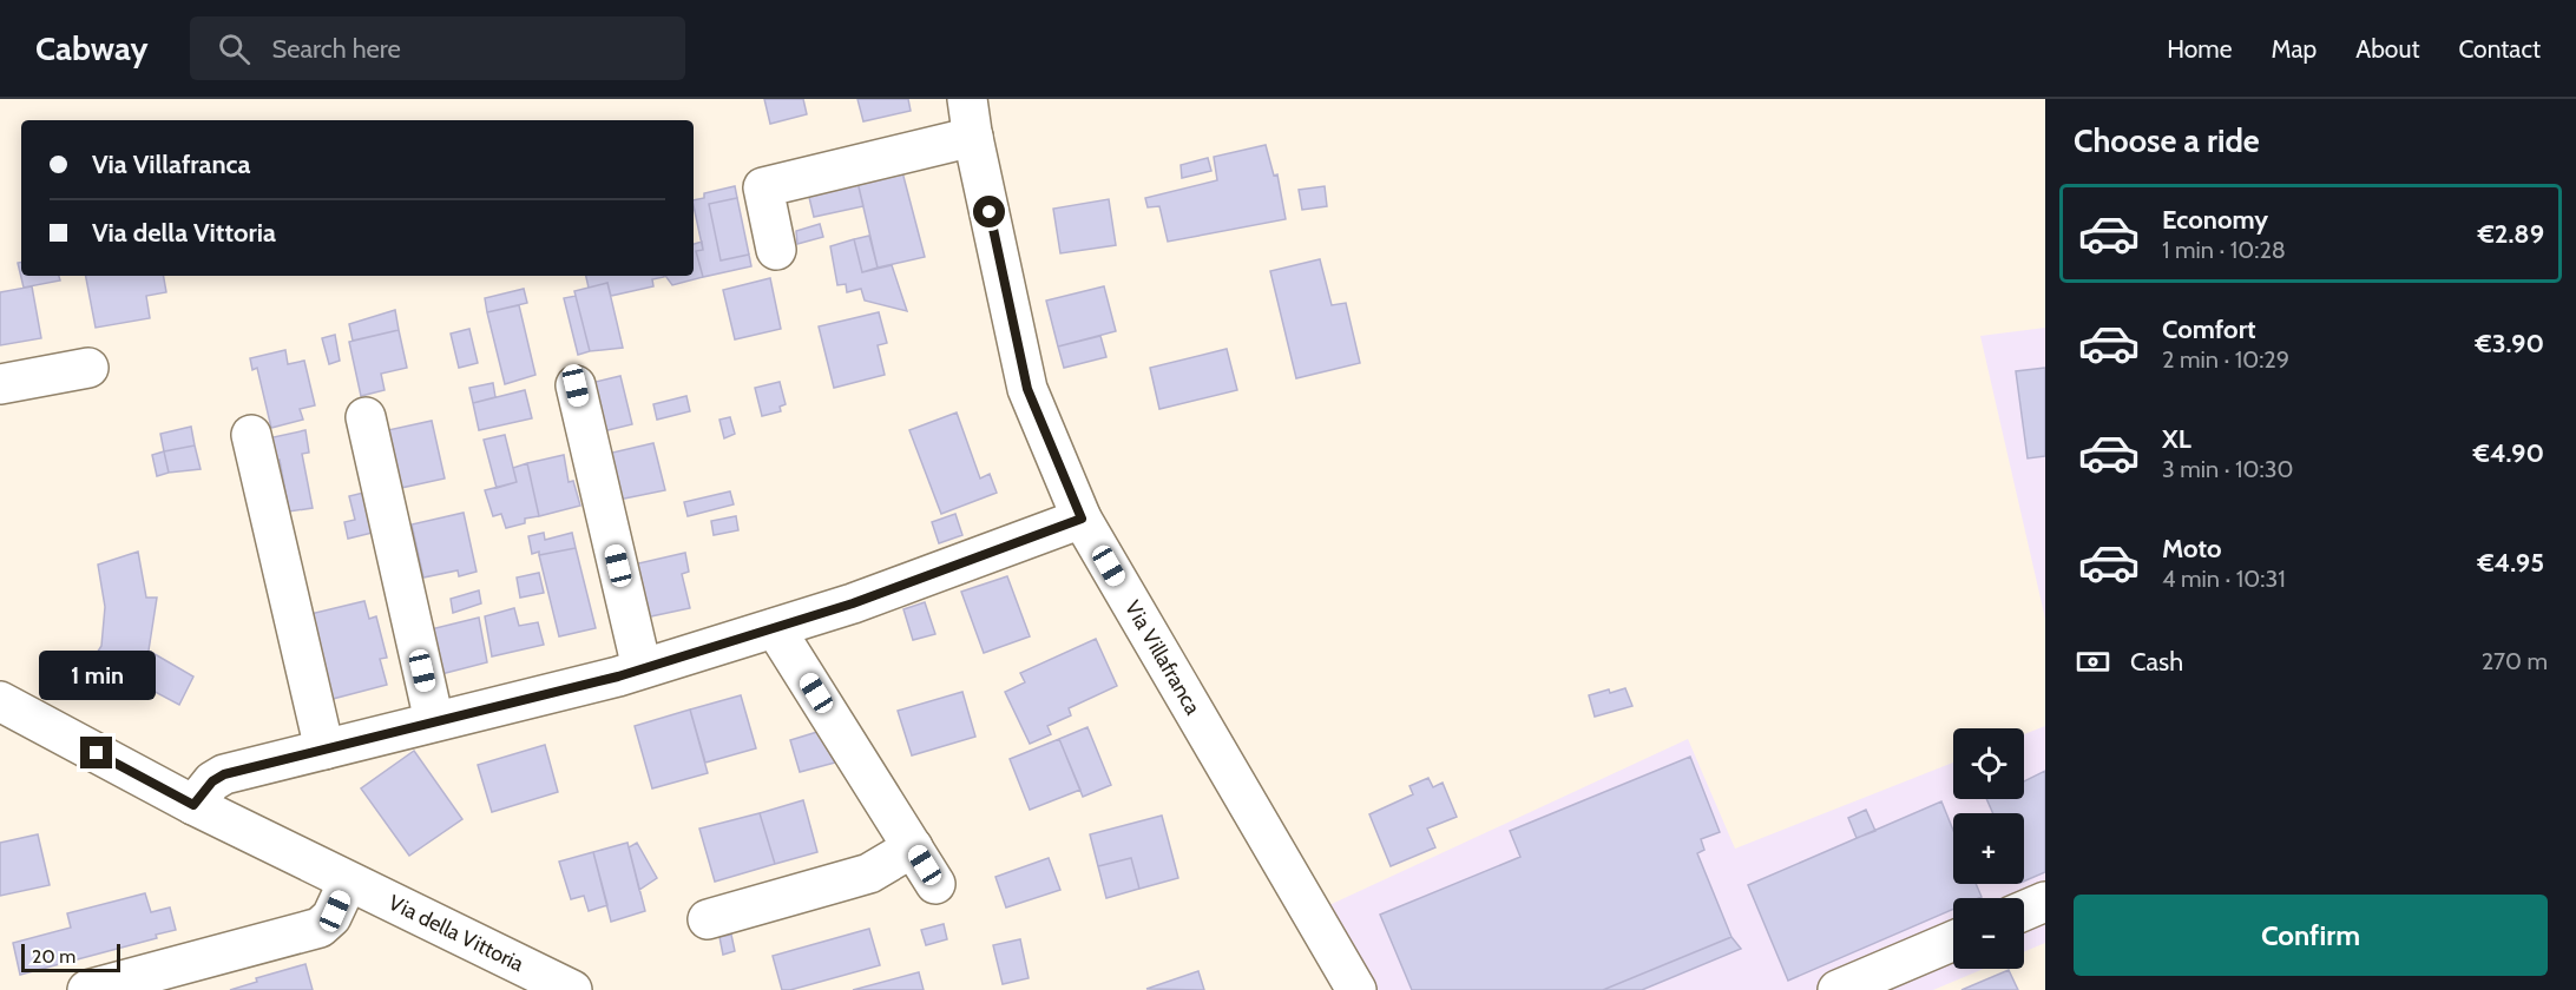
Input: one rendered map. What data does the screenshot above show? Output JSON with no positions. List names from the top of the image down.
{
  "streets": {
    "street": ["Via Villafranca", "Via della Vittoria"]
  },
  "scale_bar": "20 m",
  "page": {
    "header": "Cabway",
    "search": "Search here",
    "nav": [
      "Home",
      "Map",
      "About",
      "Contact"
    ],
    "heading": "Choose a ride",
    "banner": ["Via Villafranca", "Via della Vittoria"],
    "list": [
      {
        "name": "Economy",
        "note": "1 min · 10:28",
        "value": "€2.89"
      },
      {
        "name": "Comfort",
        "note": "2 min · 10:29",
        "value": "€3.90"
      },
      {
        "name": "XL",
        "note": "3 min · 10:30",
        "value": "€4.90"
      },
      {
        "name": "Moto",
        "note": "4 min · 10:31",
        "value": "€4.95"
      }
    ],
    "pay": ["Cash", "270 m"],
    "bubble": "1 min",
    "map_buttons": ["+", "−"],
    "buttons": "Confirm",
    "scale": "20 m"
  }
}
